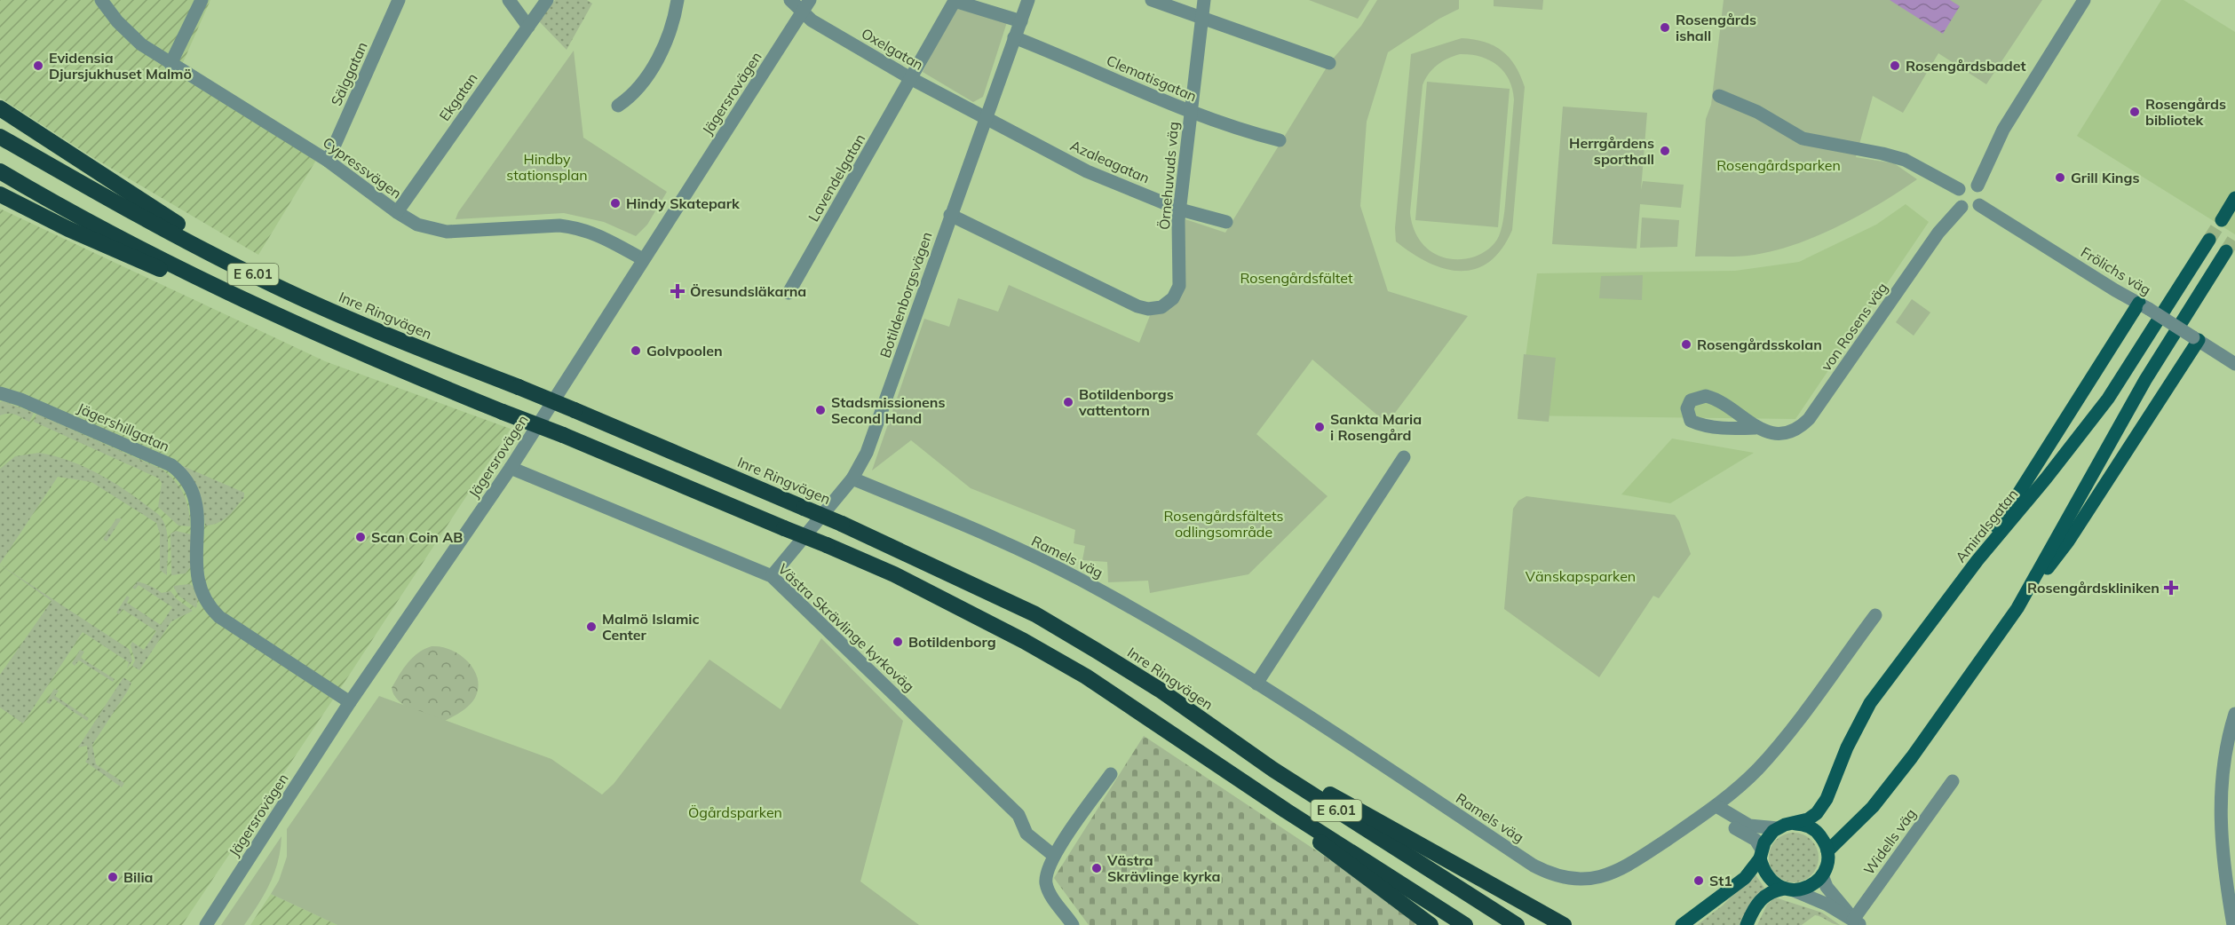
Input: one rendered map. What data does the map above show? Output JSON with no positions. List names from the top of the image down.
{
  "streets": {
    "highway": ["E 6.01", "Inre Ringvägen"],
    "main road": ["Amiralsgatan"],
    "street": [
      "Oxelgatan",
      "Sälggatan",
      "Clematisgatan",
      "Jägersrovägen",
      "Ekgatan",
      "Azaleagatan",
      "Cypressvägen",
      "Örnehuvuds väg",
      "Lavendelgatan",
      "Frölichs väg",
      "Botildenborgsvägen",
      "von Rosens väg",
      "Jägershillgatan",
      "Ramels väg",
      "Västra Skrävlinge kyrkoväg",
      "Widells väg"
    ]
  },
  "crossings": [
    ["Oxelgatan", "Jägersrovägen"],
    ["Oxelgatan", "Azaleagatan"],
    ["Oxelgatan", "Lavendelgatan"],
    ["Oxelgatan", "Botildenborgsvägen"],
    ["Sälggatan", "Cypressvägen"],
    ["Clematisgatan", "Örnehuvuds väg"],
    ["Clematisgatan", "Botildenborgsvägen"],
    ["Jägersrovägen", "Cypressvägen"],
    ["Jägersrovägen", "Jägershillgatan"],
    ["Jägersrovägen", "Västra Skrävlinge kyrkoväg"],
    ["Ekgatan", "Cypressvägen"],
    ["Azaleagatan", "Örnehuvuds väg"],
    ["Azaleagatan", "Botildenborgsvägen"],
    ["Örnehuvuds väg", "Botildenborgsvägen"],
    ["Lavendelgatan", "Botildenborgsvägen"],
    ["Frölichs väg", "von Rosens väg"],
    ["Botildenborgsvägen", "Ramels väg"],
    ["Botildenborgsvägen", "Västra Skrävlinge kyrkoväg"]
  ],
  "parks": [
    "Hindby stationsplan",
    "Rosengårdsparken",
    "Rosengårdsfältet",
    "Rosengårdsfältets odlingsområde",
    "Vänskapsparken",
    "Ögårdsparken"
  ],
  "places": {
    "other": [
      "Rosengårds ishall",
      "Evidensia Djursjukhuset Malmö",
      "Rosengårdsbadet",
      "Rosengårds bibliotek",
      "Herrgårdens sporthall",
      "Grill Kings",
      "Hindy Skatepark",
      "Rosengårdsskolan",
      "Golvpoolen",
      "Botildenborgs vattentorn",
      "Stadsmissionens Second Hand",
      "Sankta Maria i Rosengård",
      "Scan Coin AB",
      "Malmö Islamic Center",
      "Botildenborg",
      "Västra Skrävlinge kyrka",
      "Bilia",
      "St1"
    ],
    "health": ["Öresundsläkarna", "Rosengårdskliniken"]
  }
}
